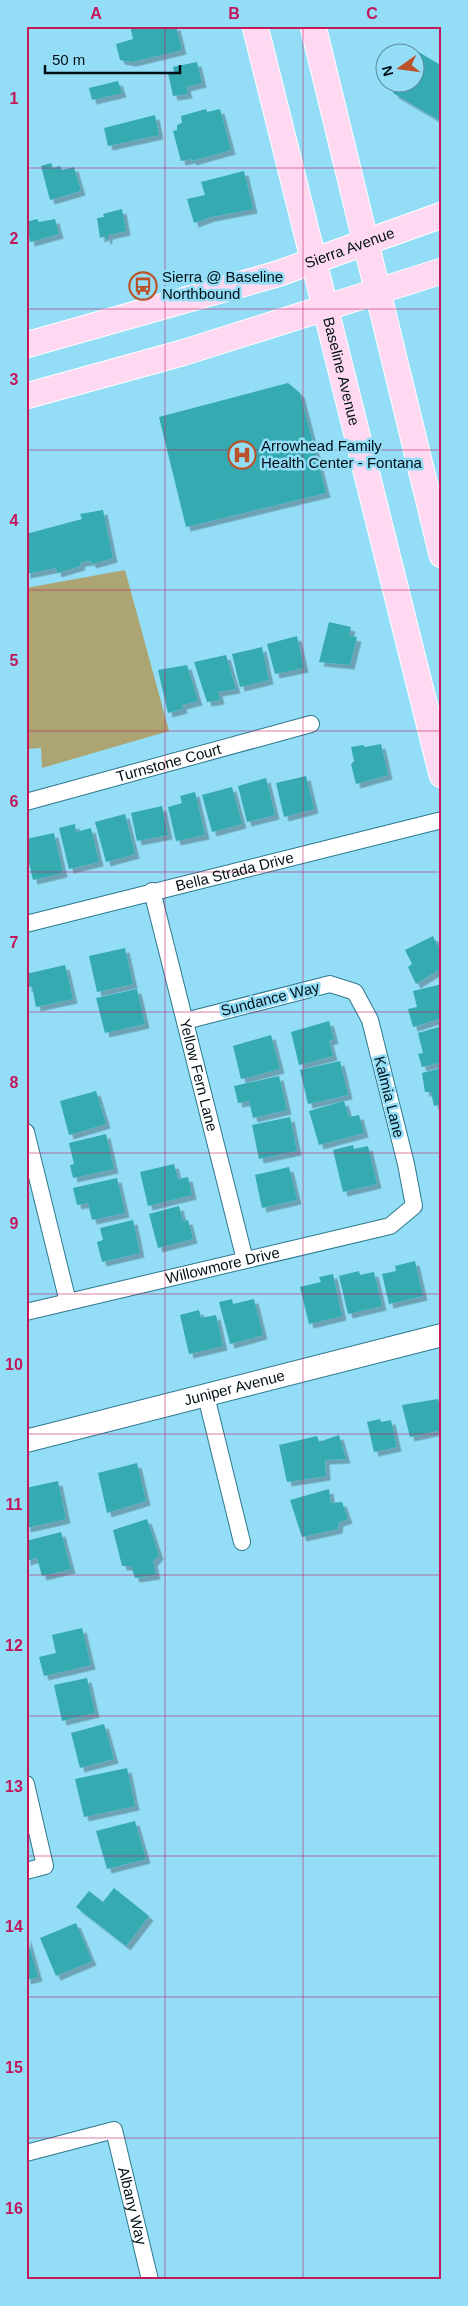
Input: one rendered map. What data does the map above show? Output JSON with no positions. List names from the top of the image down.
{
  "streets": {
    "main road": ["Sierra Avenue", "Baseline Avenue"],
    "street": [
      "Turnstone Court",
      "Bella Strada Drive",
      "Sundance Way",
      "Yellow Fern Lane",
      "Kalmia Lane",
      "Willowmore Drive",
      "Juniper Avenue",
      "Albany Way"
    ]
  },
  "crossings": [
    ["Sierra Avenue", "Baseline Avenue"],
    ["Bella Strada Drive", "Yellow Fern Lane"],
    ["Sundance Way", "Yellow Fern Lane"],
    ["Sundance Way", "Kalmia Lane"],
    ["Yellow Fern Lane", "Willowmore Drive"],
    ["Kalmia Lane", "Willowmore Drive"]
  ],
  "places": {
    "bus stop": ["Sierra @ Baseline Northbound"],
    "hospital": ["Arrowhead Family Health Center - Fontana"]
  },
  "scale_bar": "50 m",
  "north": "left",
  "grid": {
    "columns": ["A", "B", "C"],
    "rows": [
      "1",
      "2",
      "3",
      "4",
      "5",
      "6",
      "7",
      "8",
      "9",
      "10",
      "11",
      "12",
      "13",
      "14",
      "15",
      "16"
    ]
  }
}
